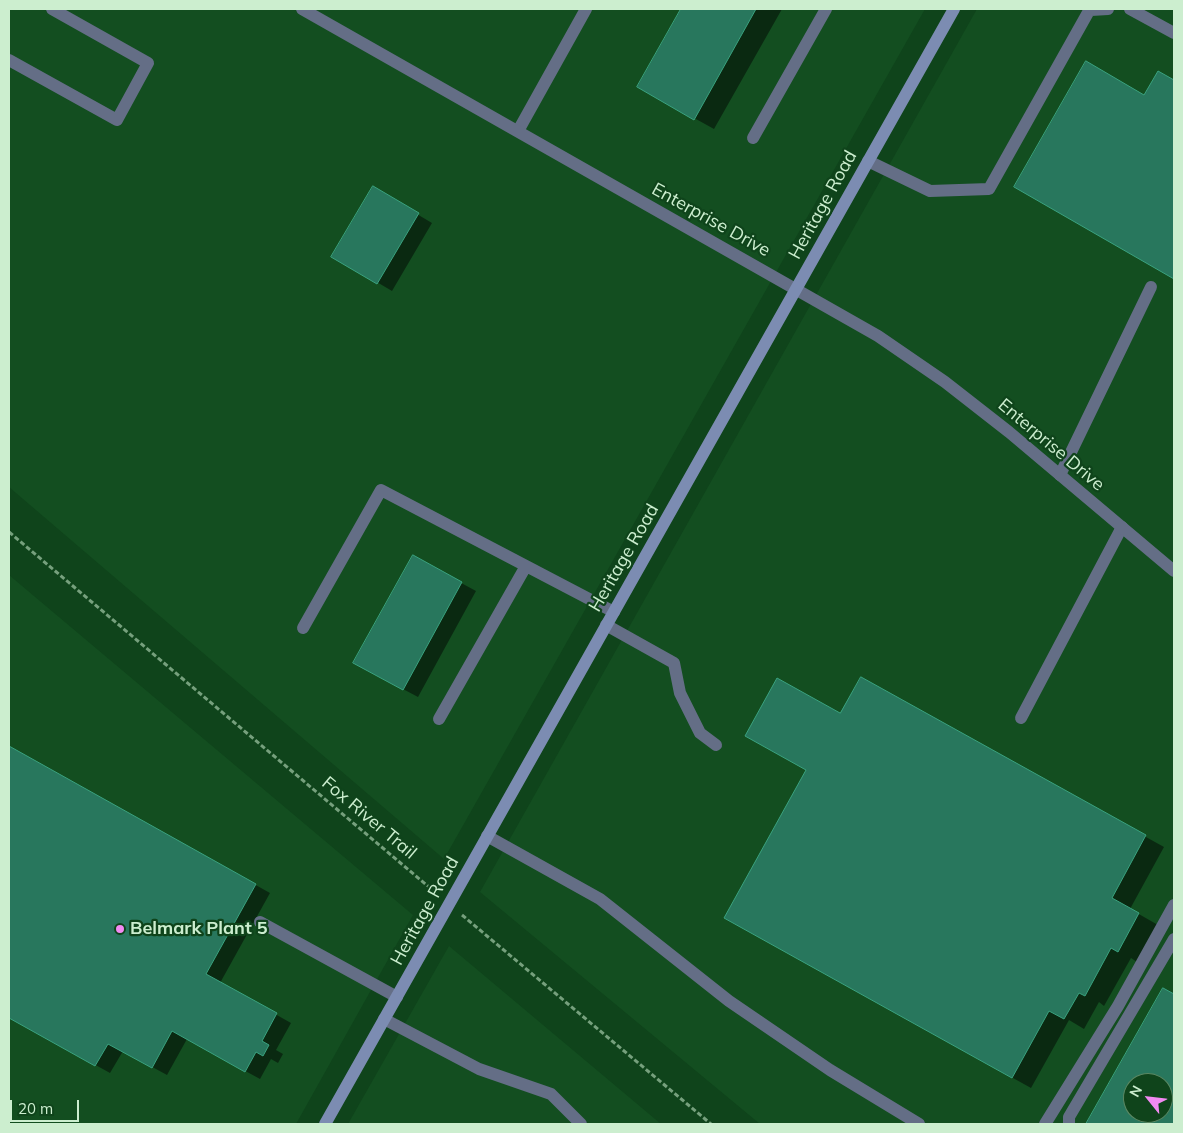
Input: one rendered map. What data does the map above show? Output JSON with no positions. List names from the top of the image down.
{
  "streets": {
    "main road": ["Heritage Road"],
    "street": ["Enterprise Drive"],
    "path": ["Fox River Trail"]
  },
  "crossings": [
    ["Heritage Road", "Enterprise Drive"],
    ["Heritage Road", "Fox River Trail"]
  ],
  "places": ["Belmark Plant 5"],
  "scale_bar": "20 m",
  "north": "top left"
}
